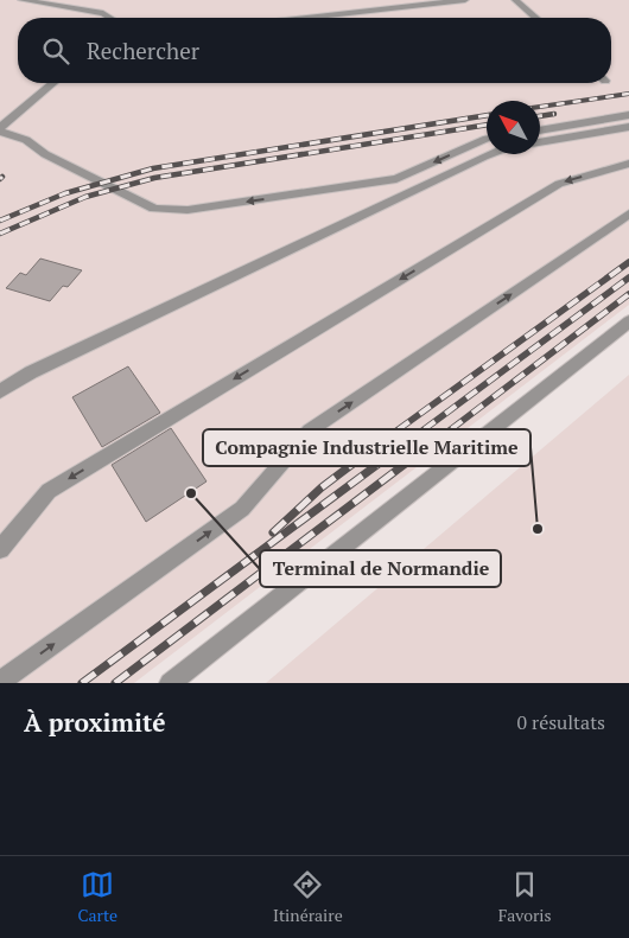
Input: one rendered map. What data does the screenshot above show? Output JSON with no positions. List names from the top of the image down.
{
  "places": ["Terminal de Normandie", "Compagnie Industrielle Maritime"],
  "north": "top left",
  "page": {
    "search": "Rechercher",
    "heading": ["À proximité", "0 résultats"],
    "nav": ["Carte", "Itinéraire", "Favoris"]
  }
}
